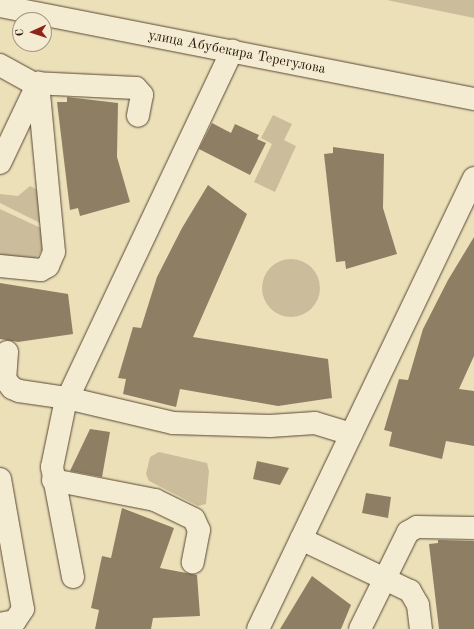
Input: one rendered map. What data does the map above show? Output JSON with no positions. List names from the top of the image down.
{
  "streets": {
    "street": ["улица Абубекира Терегулова"]
  },
  "north": "left"
}
